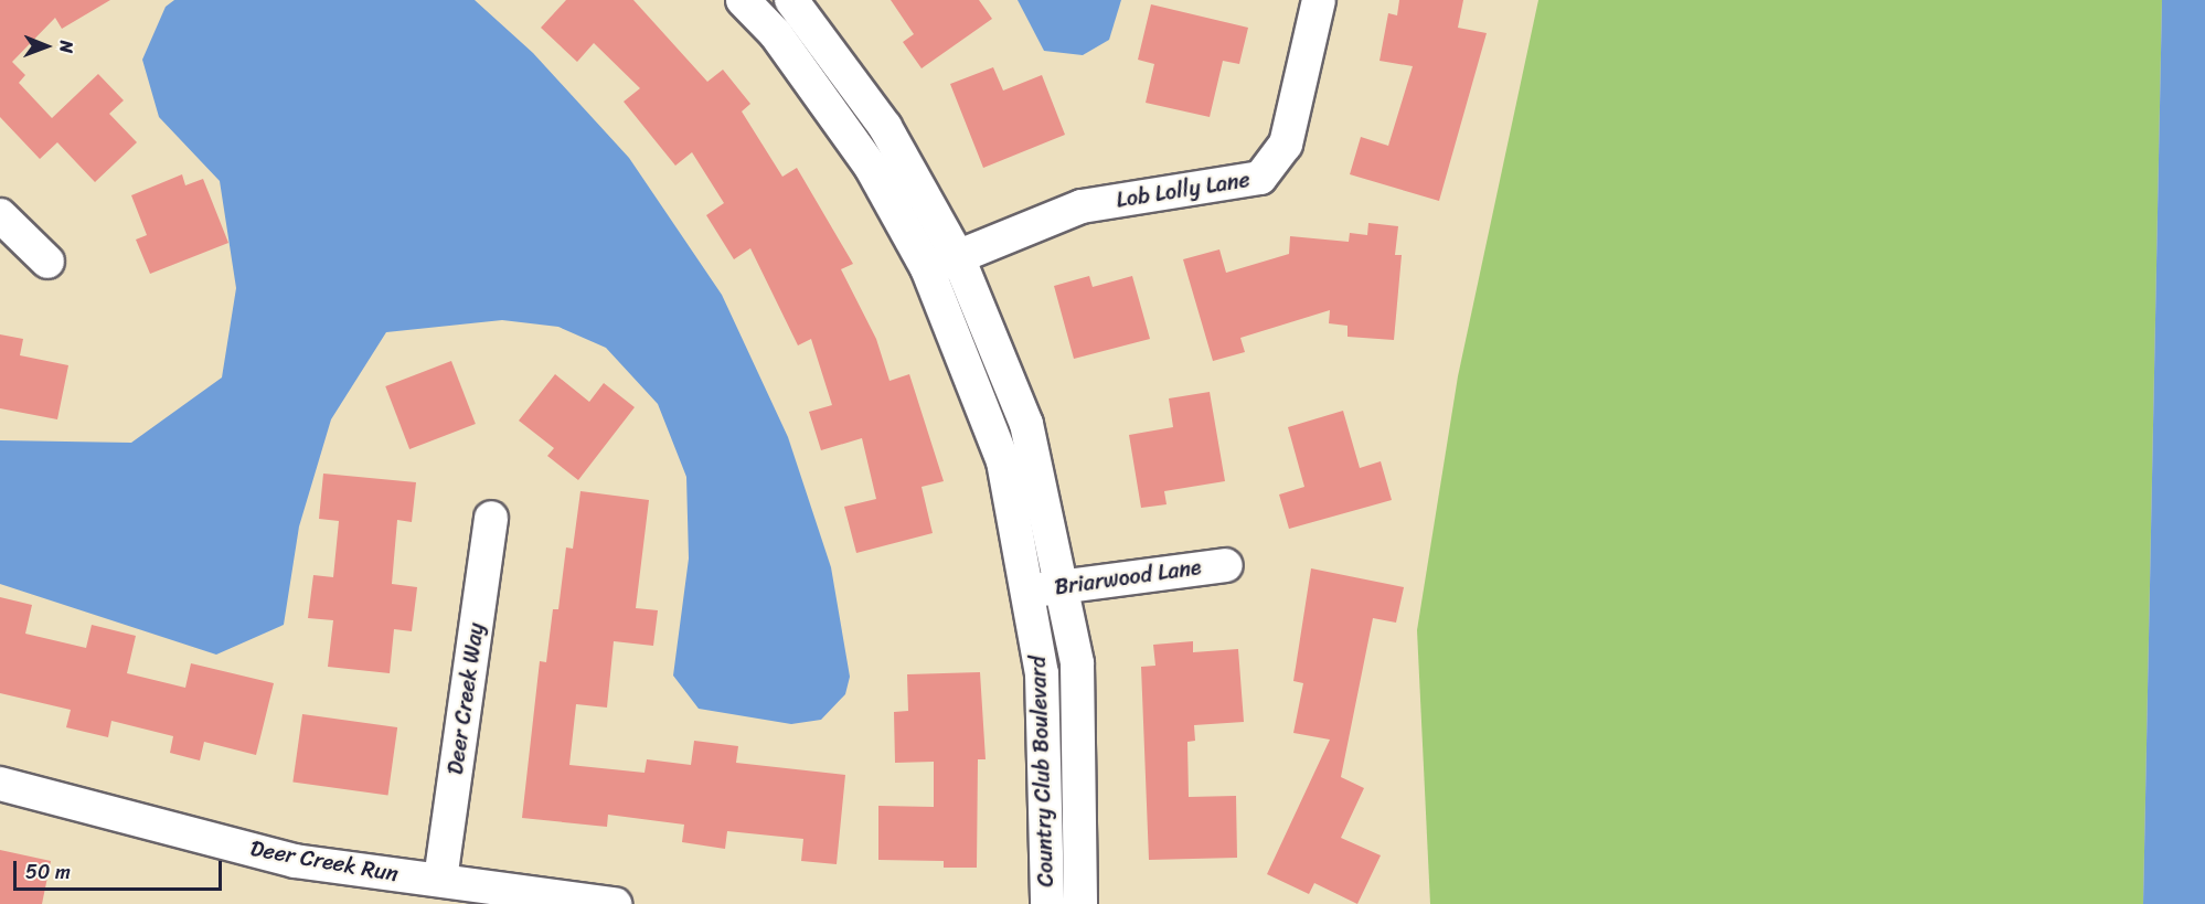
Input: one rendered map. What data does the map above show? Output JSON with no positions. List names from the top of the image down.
{
  "streets": {
    "street": [
      "Lob Lolly Lane",
      "Briarwood Lane",
      "Deer Creek Way",
      "Country Club Boulevard",
      "Deer Creek Run"
    ]
  },
  "crossings": [
    ["Lob Lolly Lane", "Country Club Boulevard"],
    ["Briarwood Lane", "Country Club Boulevard"],
    ["Deer Creek Way", "Deer Creek Run"]
  ],
  "scale_bar": "50 m",
  "north": "right"
}
